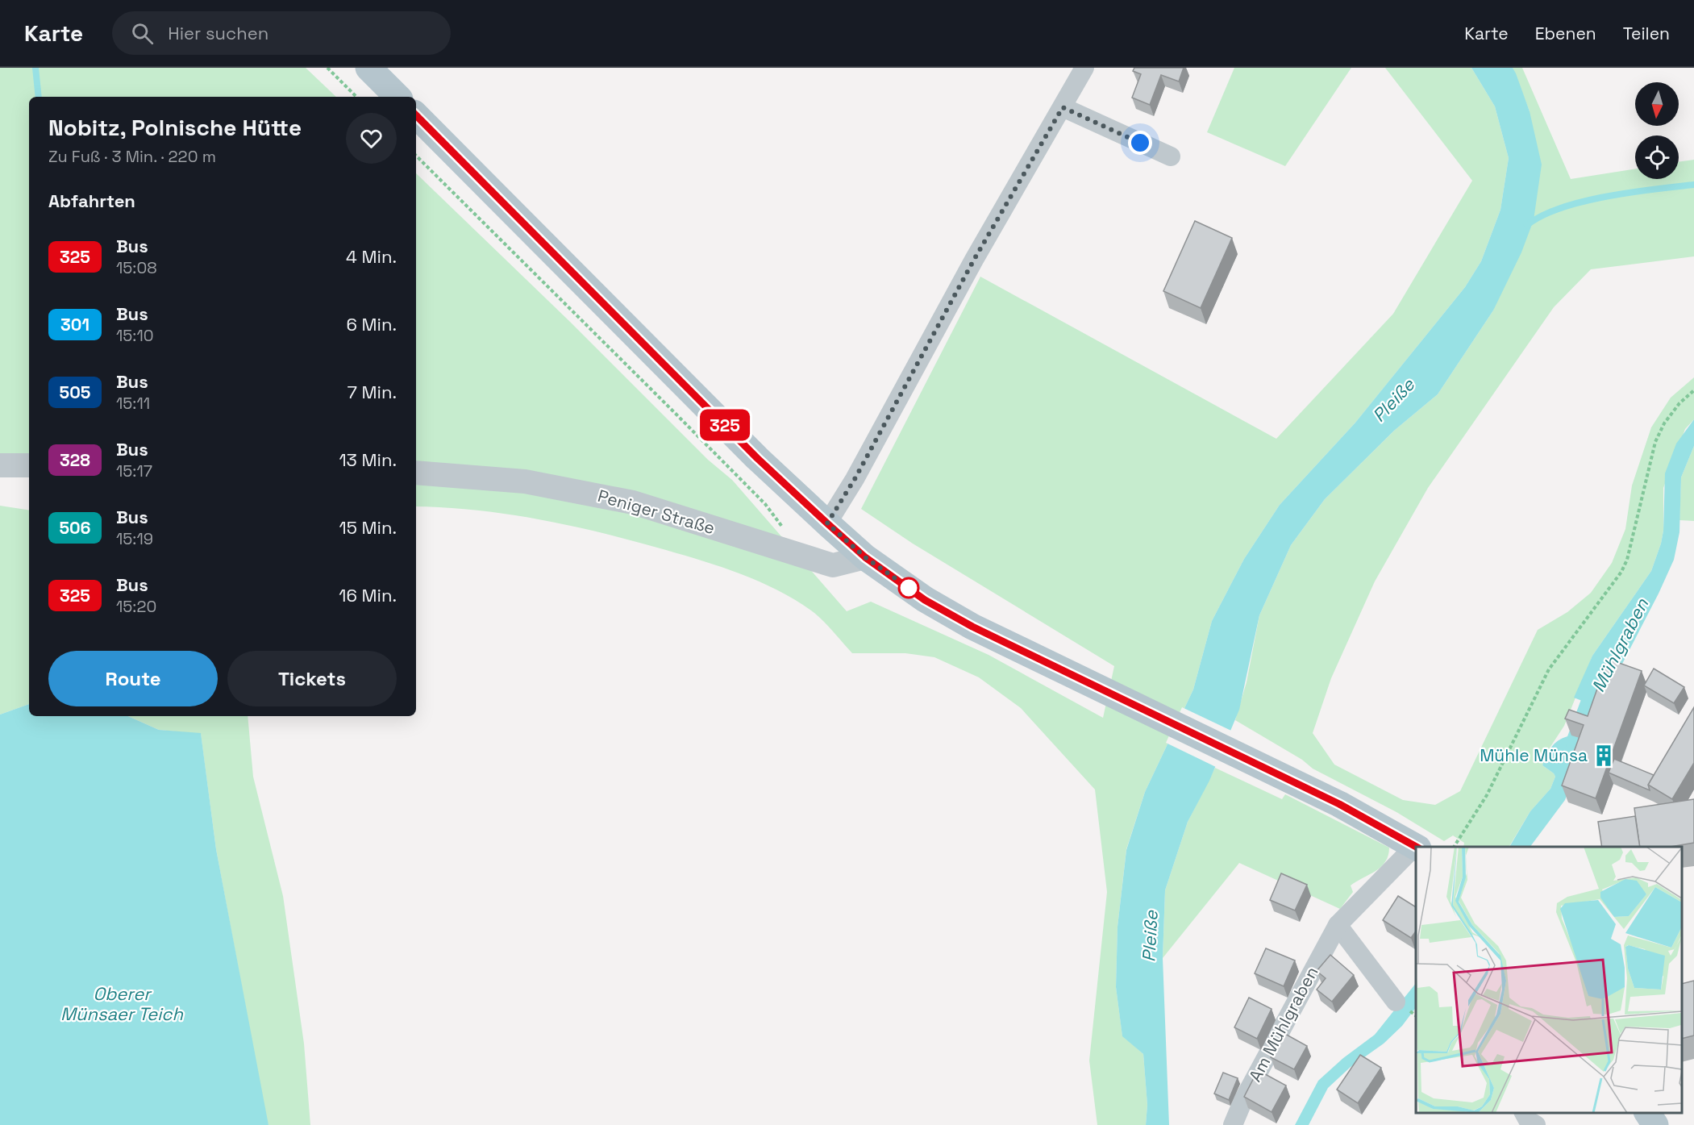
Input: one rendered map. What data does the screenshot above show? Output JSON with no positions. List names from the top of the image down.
{
  "streets": {
    "main road": ["Am Mühlgraben"],
    "street": ["Peniger Straße"]
  },
  "crossings": [
    ["Peniger Straße", "Am Mühlgraben"]
  ],
  "water": ["Pleiße", "Mühlgraben", "Oberer Münsaer Teich"],
  "places": {
    "building": ["Mühle Münsa"]
  },
  "lines": ["bus line 325"],
  "north": "bottom",
  "page": {
    "header": "Karte",
    "search": "Hier suchen",
    "nav": ["Karte", "Ebenen", "Teilen"],
    "on_map": "325",
    "heading": [
      ["Nobitz, Polnische Hütte", "Zu Fuß · 3 Min. · 220 m"],
      "Abfahrten"
    ],
    "list": [
      {
        "mark": "325",
        "name": "Bus",
        "note": "15:08",
        "value": "4 Min."
      },
      {
        "mark": "301",
        "name": "Bus",
        "note": "15:10",
        "value": "6 Min."
      },
      {
        "mark": "505",
        "name": "Bus",
        "note": "15:11",
        "value": "7 Min."
      },
      {
        "mark": "328",
        "name": "Bus",
        "note": "15:17",
        "value": "13 Min."
      },
      {
        "mark": "506",
        "name": "Bus",
        "note": "15:19",
        "value": "15 Min."
      },
      {
        "mark": "325",
        "name": "Bus",
        "note": "15:20",
        "value": "16 Min."
      }
    ],
    "buttons": ["Route", "Tickets"]
  }
}
